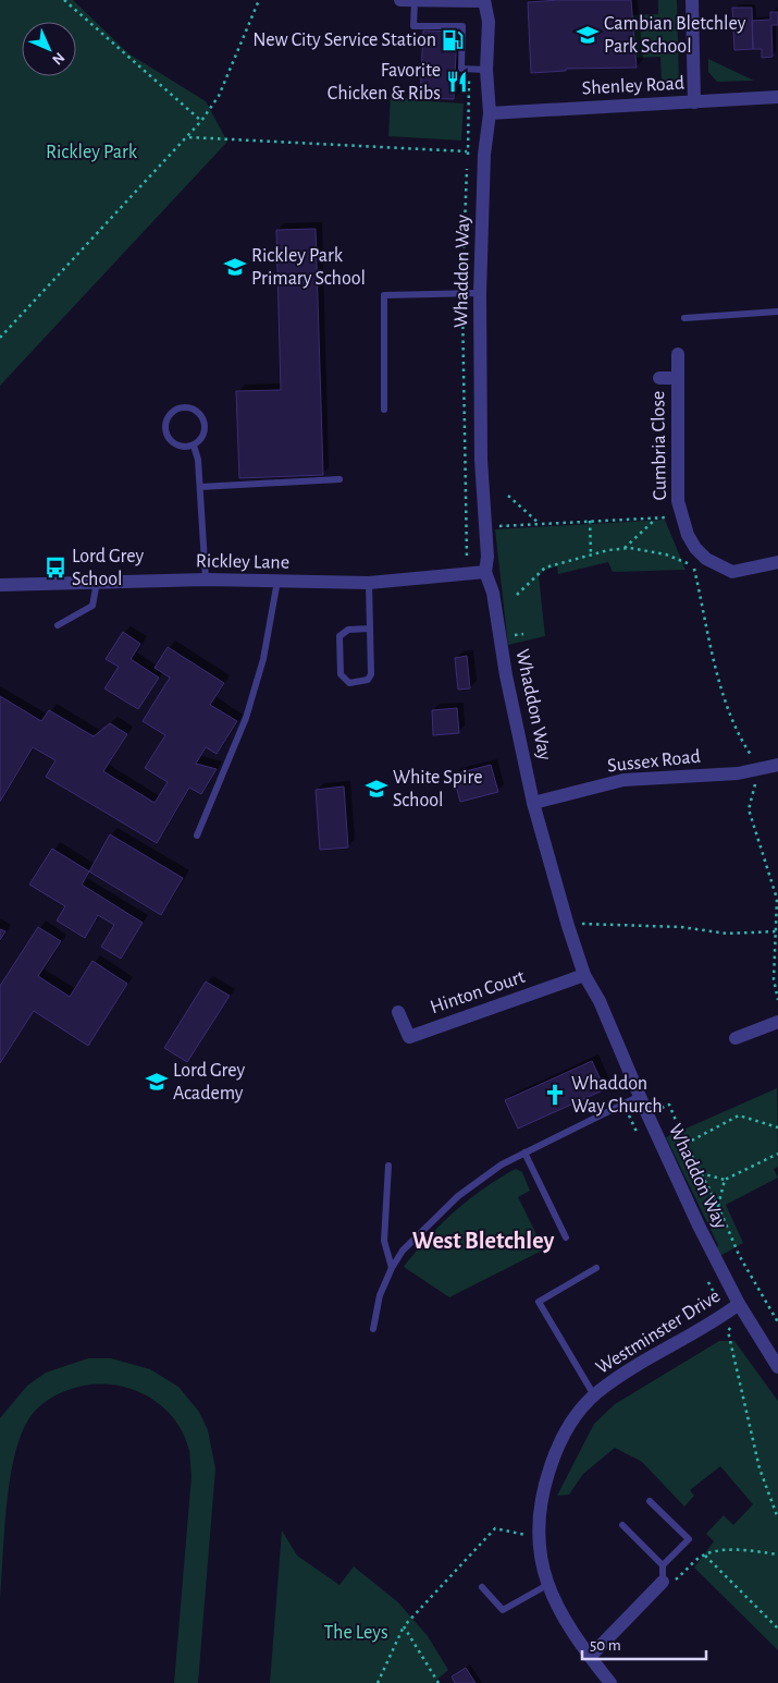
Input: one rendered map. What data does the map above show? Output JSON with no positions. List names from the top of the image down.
{
  "streets": {
    "street": [
      "Shenley Road",
      "Whaddon Way",
      "Cumbria Close",
      "Rickley Lane",
      "Sussex Road",
      "Hinton Court",
      "Westminster Drive"
    ]
  },
  "crossings": [
    ["Shenley Road", "Whaddon Way"],
    ["Whaddon Way", "Rickley Lane"],
    ["Whaddon Way", "Sussex Road"],
    ["Whaddon Way", "Hinton Court"],
    ["Whaddon Way", "Westminster Drive"]
  ],
  "districts": ["West Bletchley"],
  "parks": ["Rickley Park", "The Leys"],
  "places": {
    "school or university": [
      "Cambian Bletchley Park School",
      "Rickley Park Primary School",
      "White Spire School",
      "Lord Grey Academy"
    ],
    "fuel station": ["New City Service Station"],
    "restaurant": ["Favorite Chicken & Ribs"],
    "bus stop": ["Lord Grey School"],
    "church": ["Whaddon Way Church"]
  },
  "scale_bar": "50 m",
  "north": "bottom right"
}
